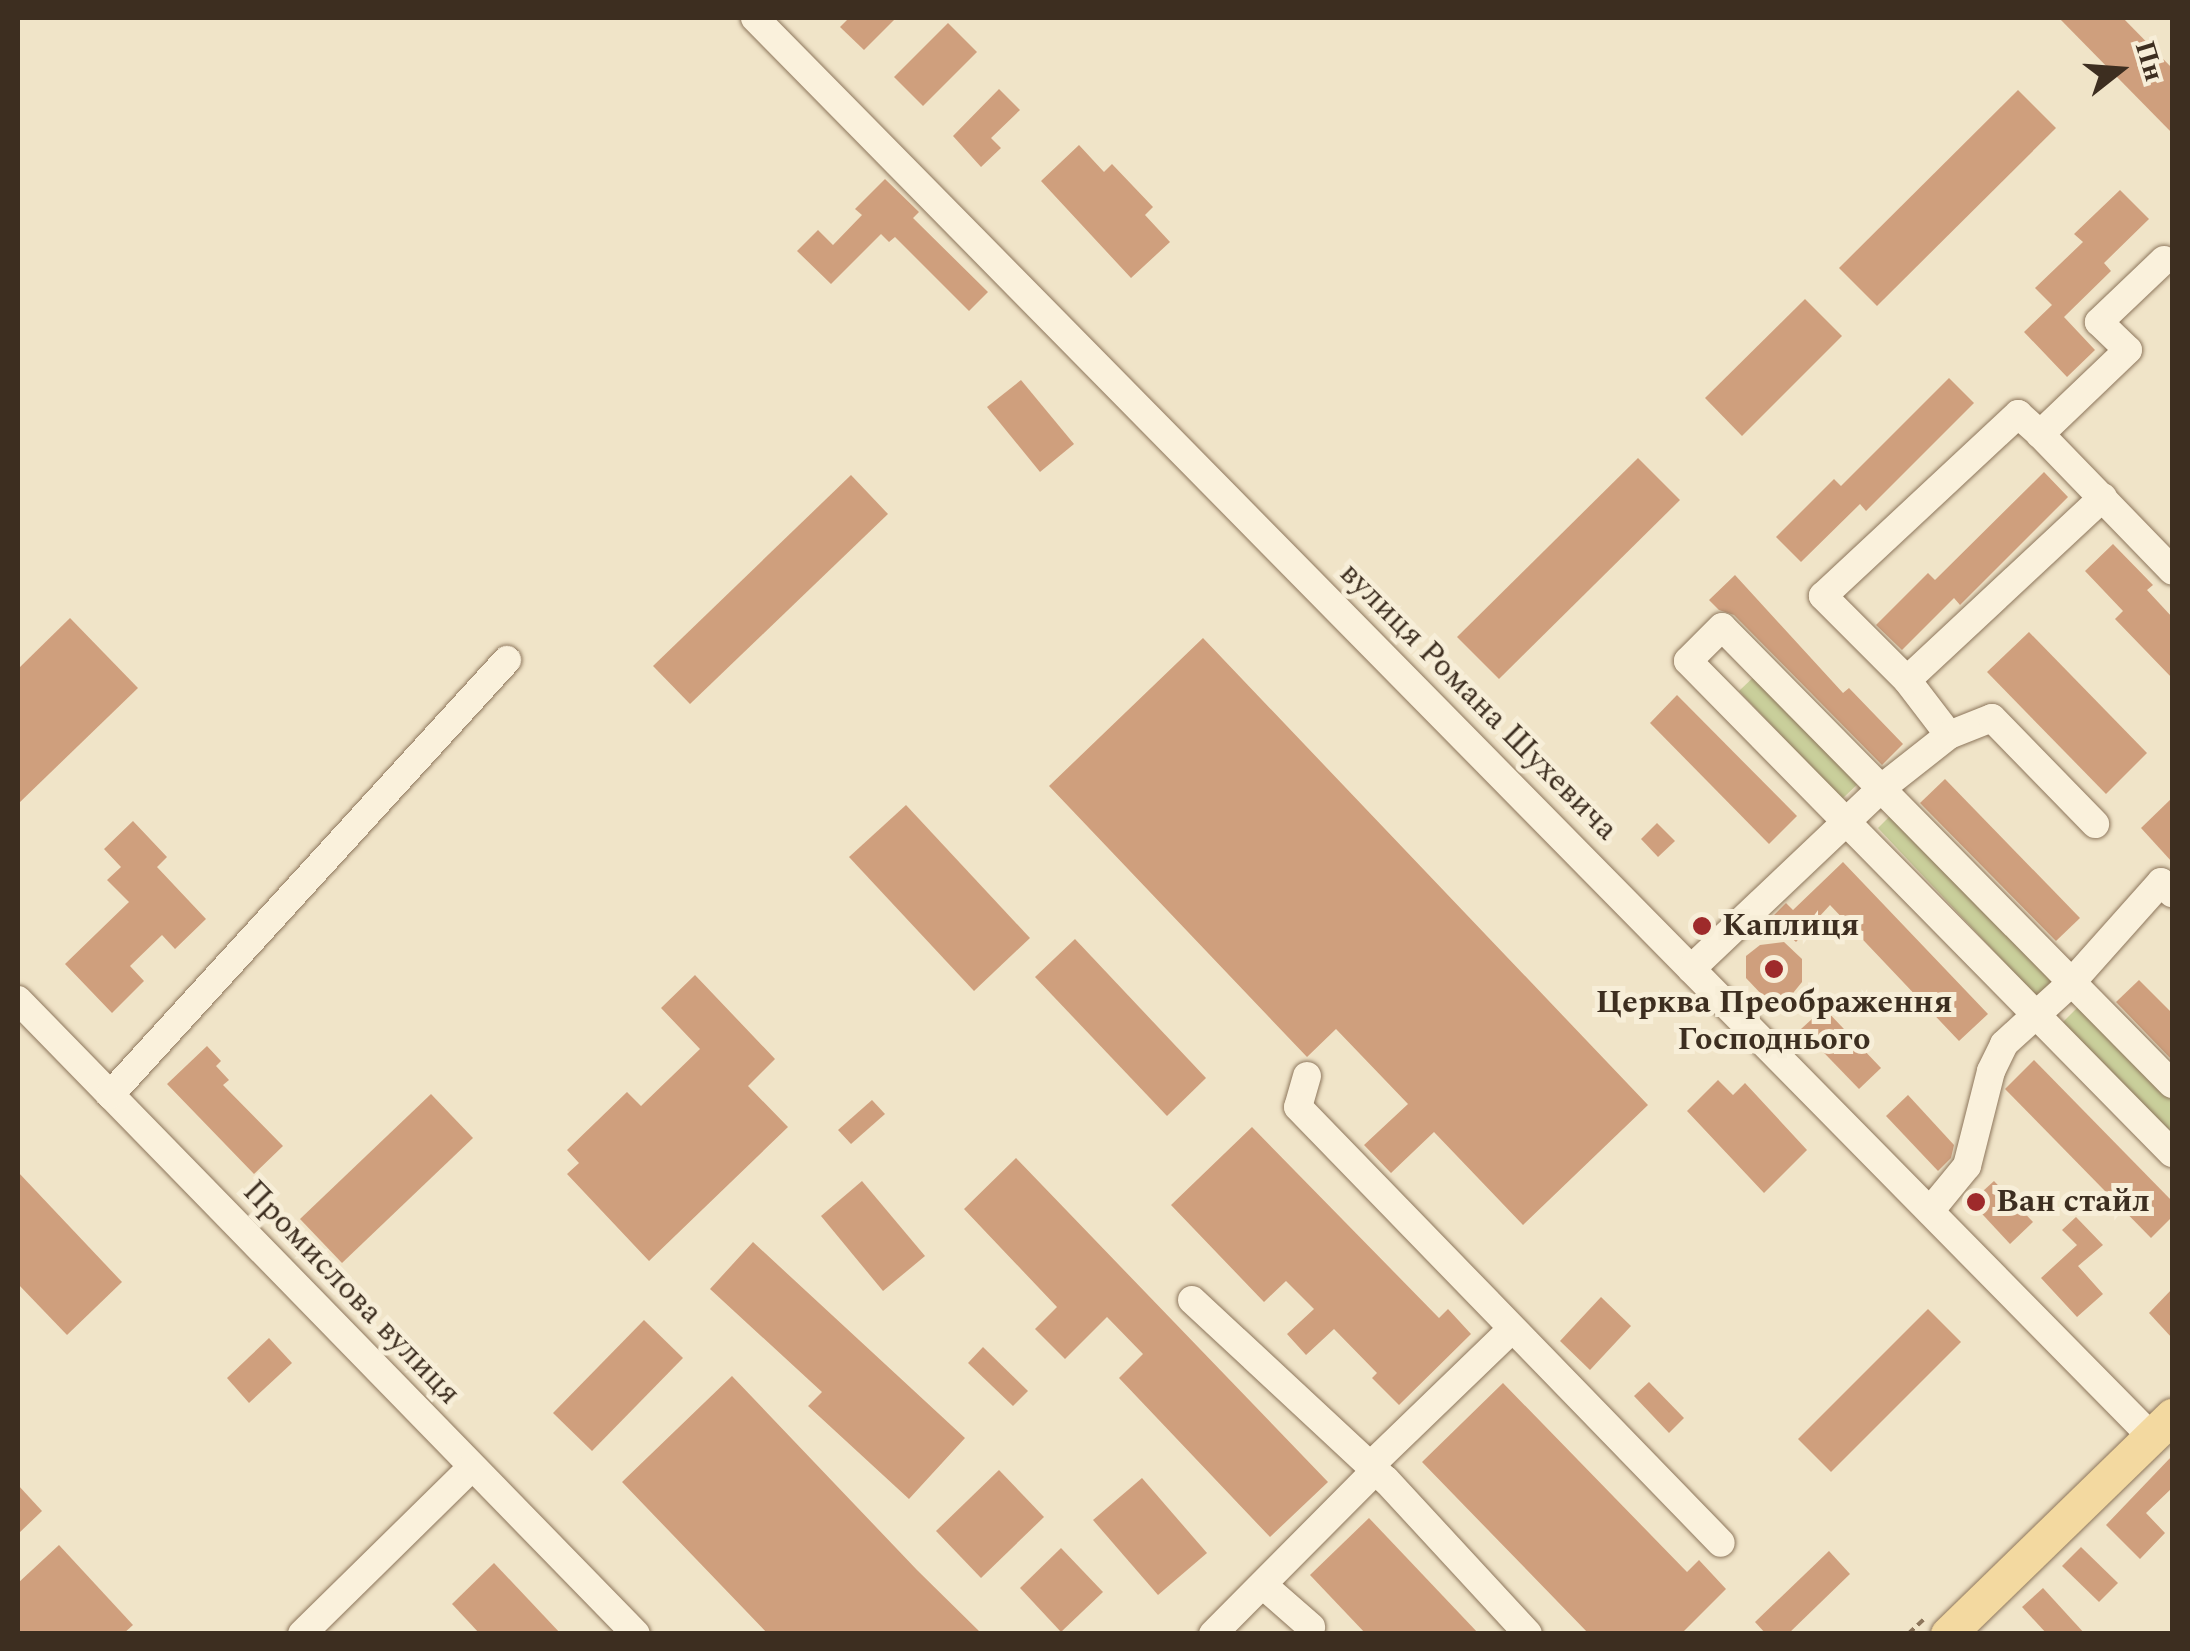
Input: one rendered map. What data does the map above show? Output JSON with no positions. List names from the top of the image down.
{
  "streets": {
    "street": ["вулиця Романа Шухевича", "Промислова вулиця"]
  },
  "places": ["Каплиця", "Церква Преображення Господнього", "Ван стайл"],
  "north": "right"
}
